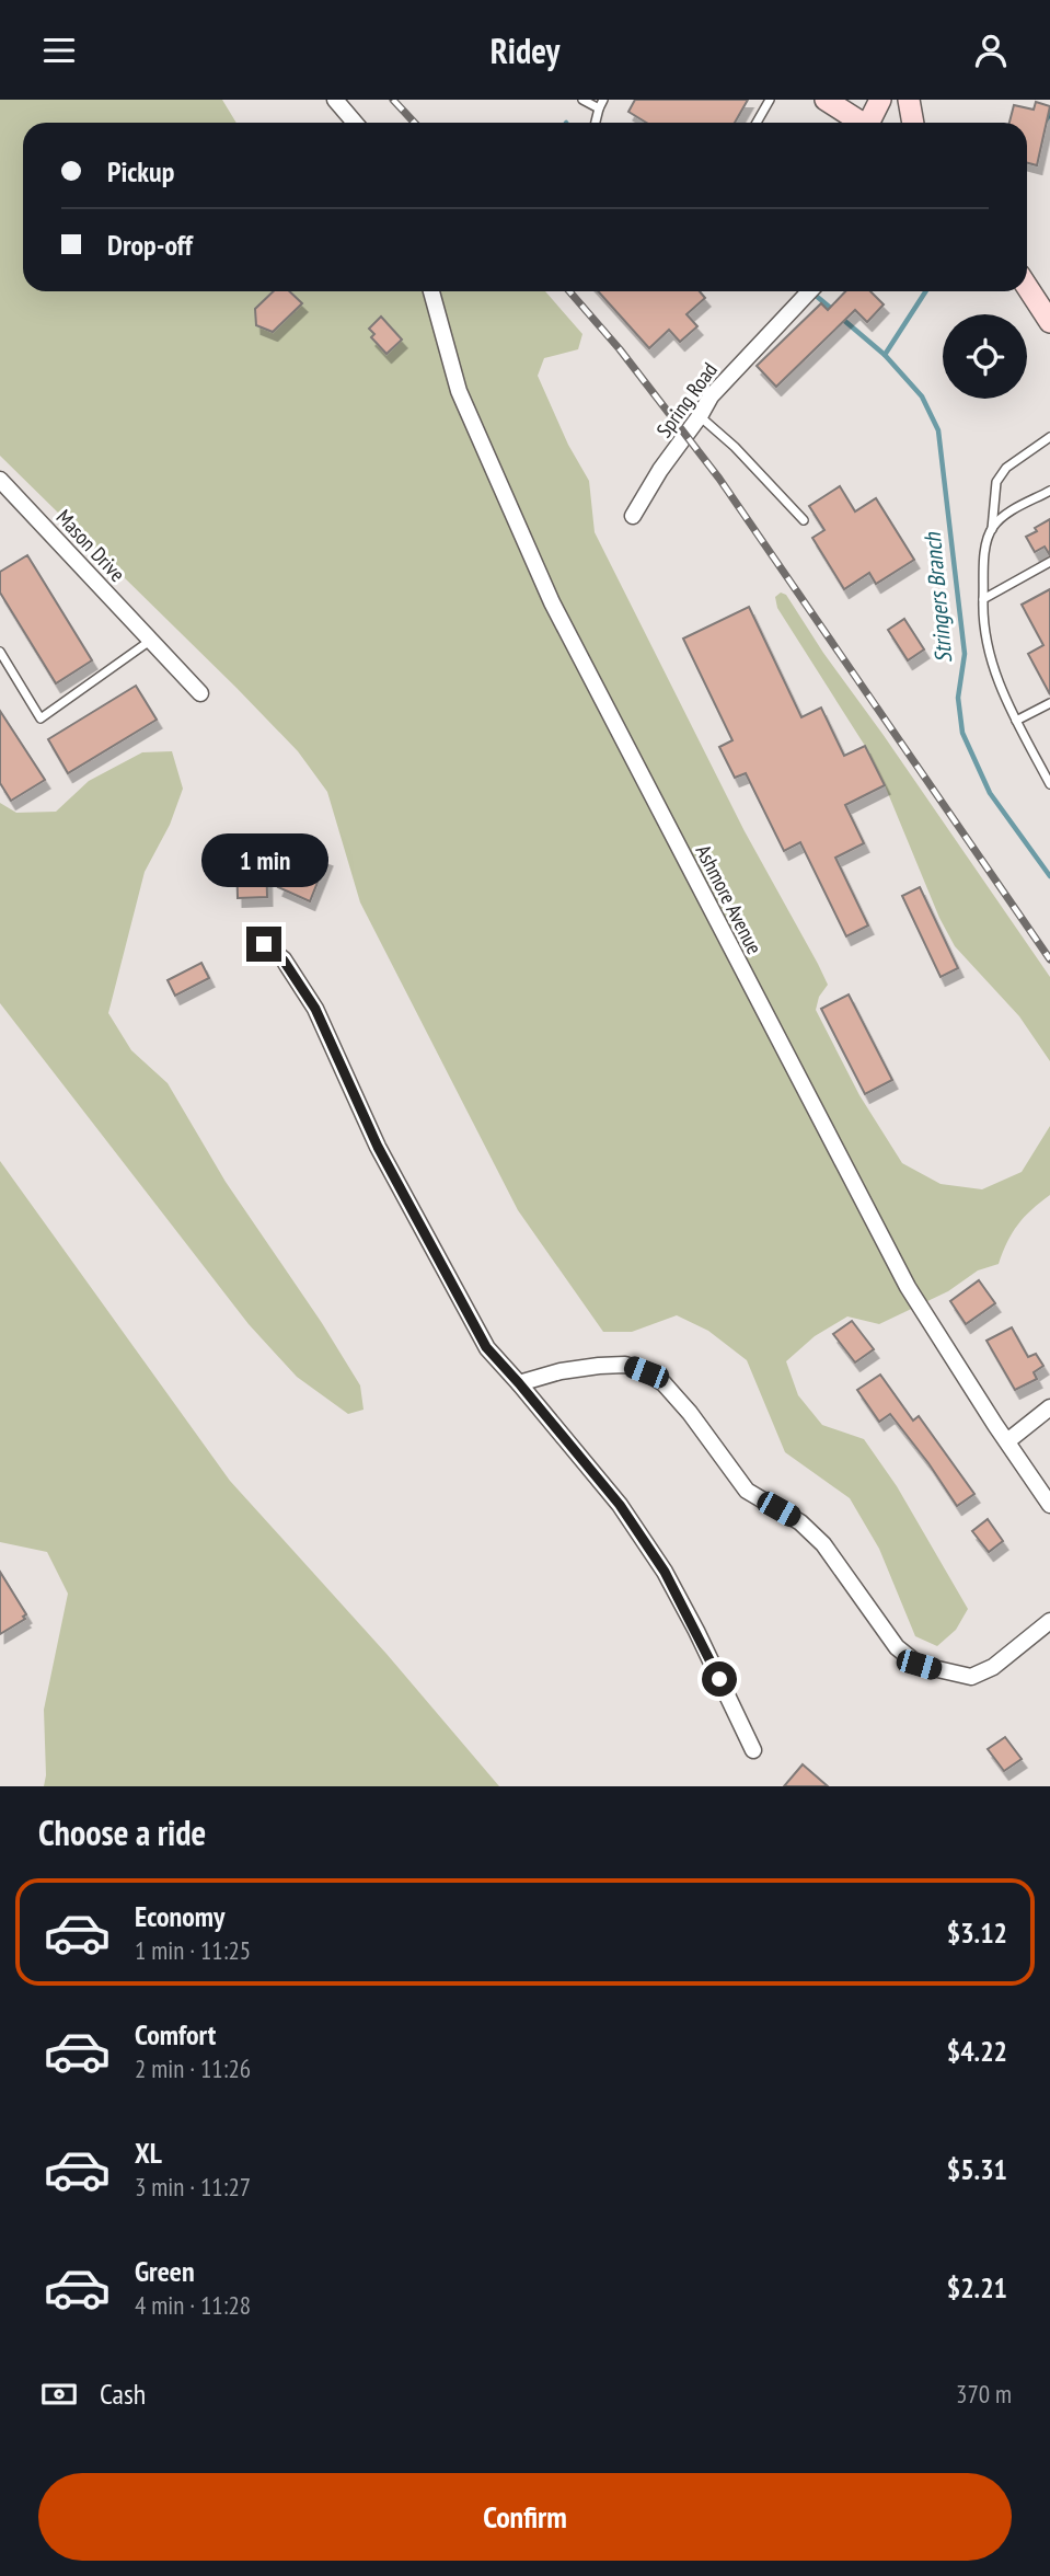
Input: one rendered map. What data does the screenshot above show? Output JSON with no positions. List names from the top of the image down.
{
  "streets": {
    "street": ["Spring Road", "Mason Drive", "Ashmore Avenue"]
  },
  "water": ["Stringers Branch"],
  "page": {
    "header": "Ridey",
    "banner": ["Pickup", "Drop-off"],
    "bubble": "1 min",
    "heading": "Choose a ride",
    "list": [
      {
        "name": "Economy",
        "note": "1 min · 11:25",
        "value": "$3.12"
      },
      {
        "name": "Comfort",
        "note": "2 min · 11:26",
        "value": "$4.22"
      },
      {
        "name": "XL",
        "note": "3 min · 11:27",
        "value": "$5.31"
      },
      {
        "name": "Green",
        "note": "4 min · 11:28",
        "value": "$2.21"
      }
    ],
    "pay": ["Cash", "370 m"],
    "buttons": "Confirm"
  }
}
